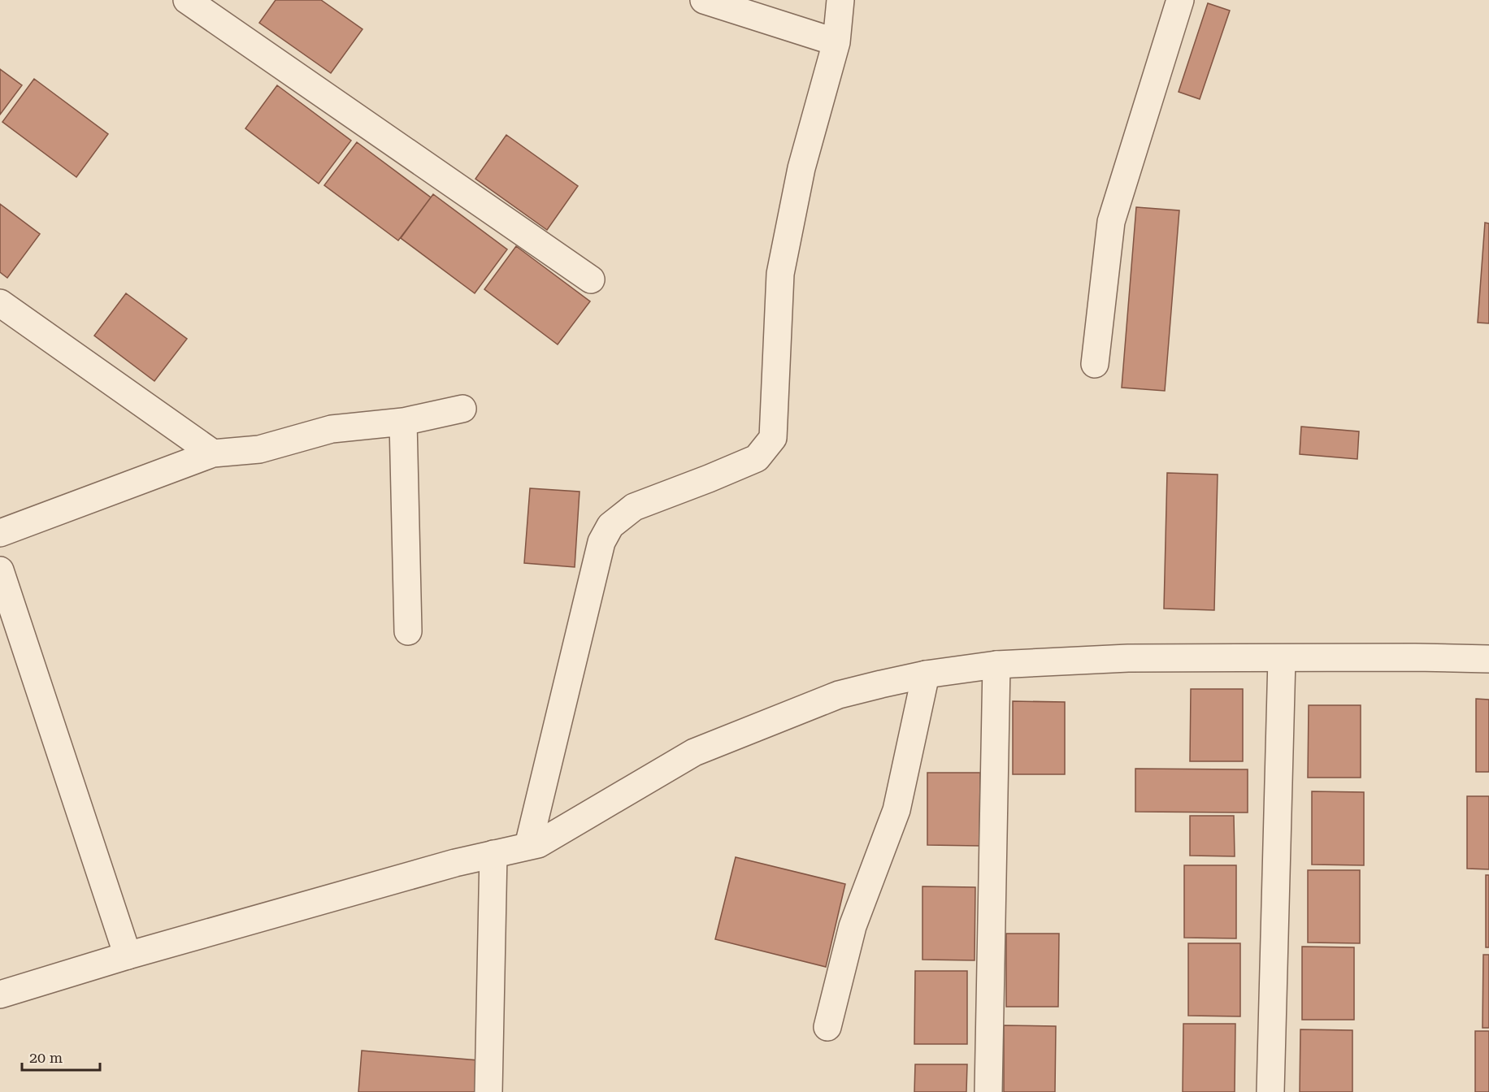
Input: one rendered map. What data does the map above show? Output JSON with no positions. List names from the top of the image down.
{
  "scale_bar": "20 m"
}
